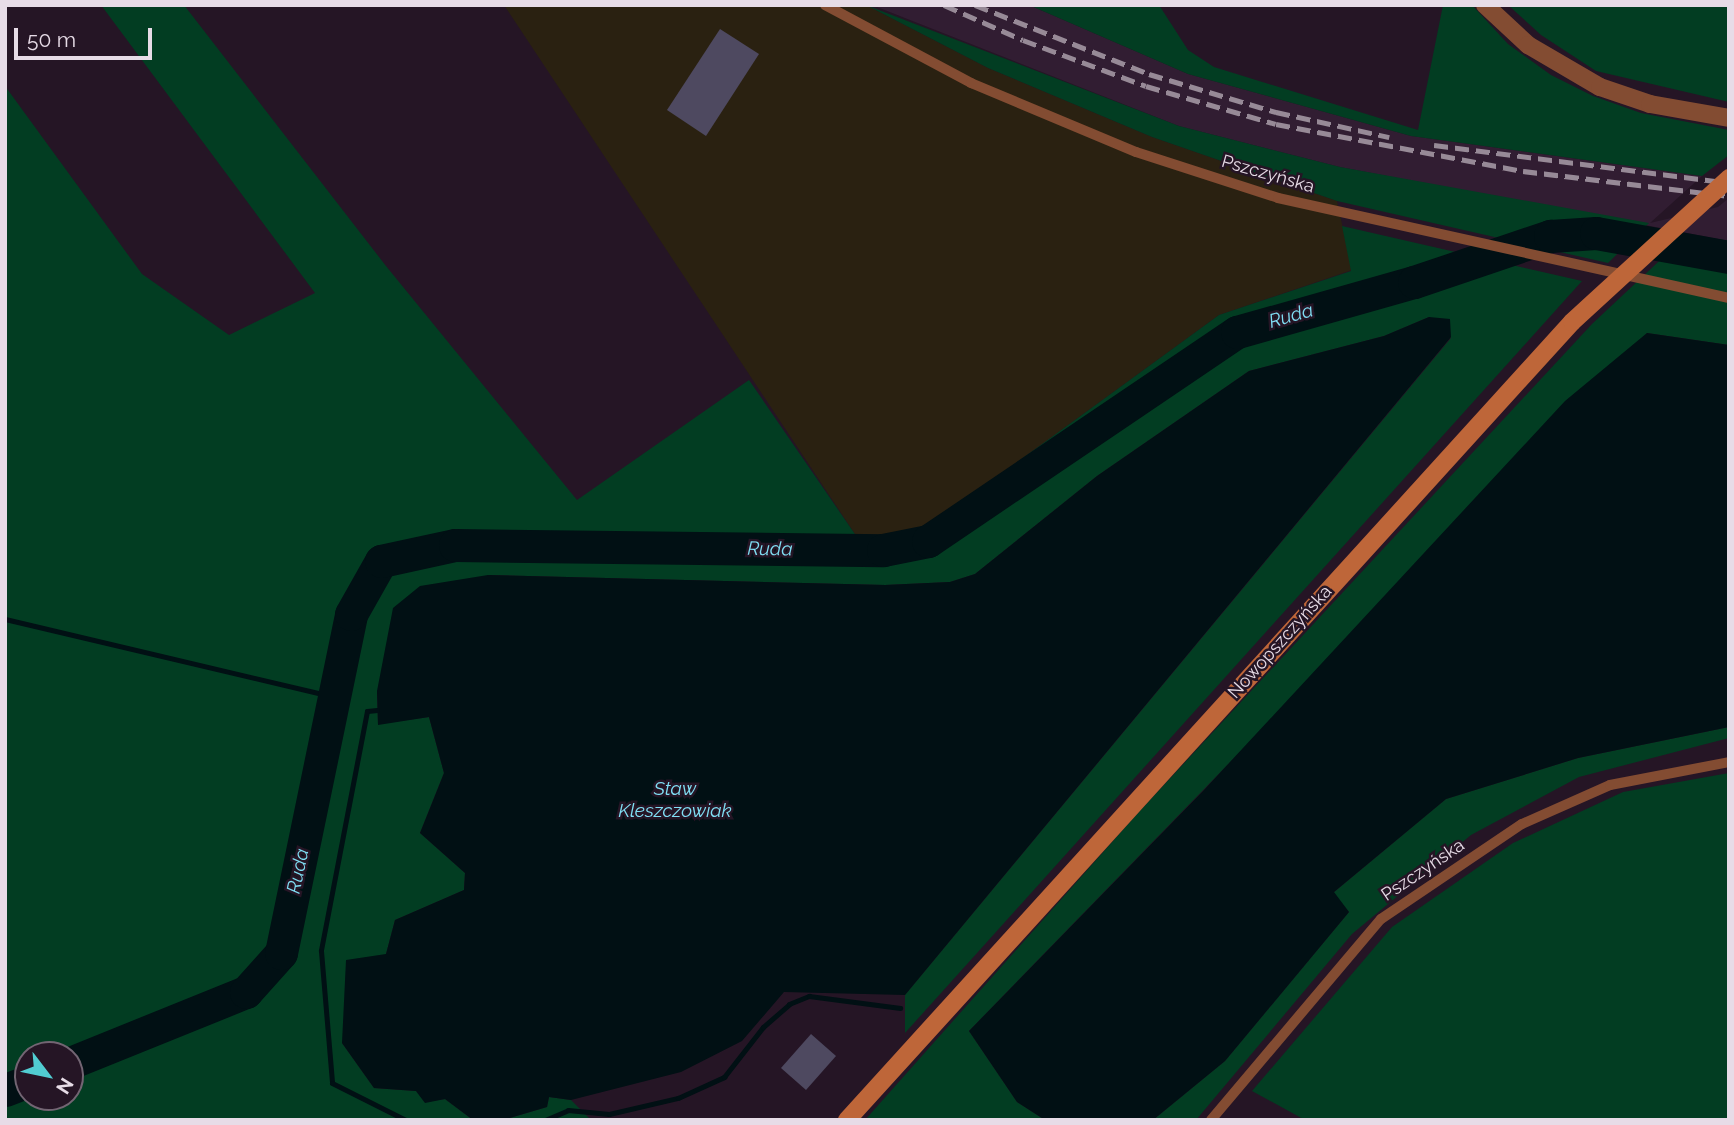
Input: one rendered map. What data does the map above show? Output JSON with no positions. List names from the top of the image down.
{
  "streets": {
    "main road": ["Nowopszczyńska"],
    "lane": ["Pszczyńska"]
  },
  "water": ["Ruda", "Staw Kleszczowiak"],
  "scale_bar": "50 m",
  "north": "bottom right"
}
